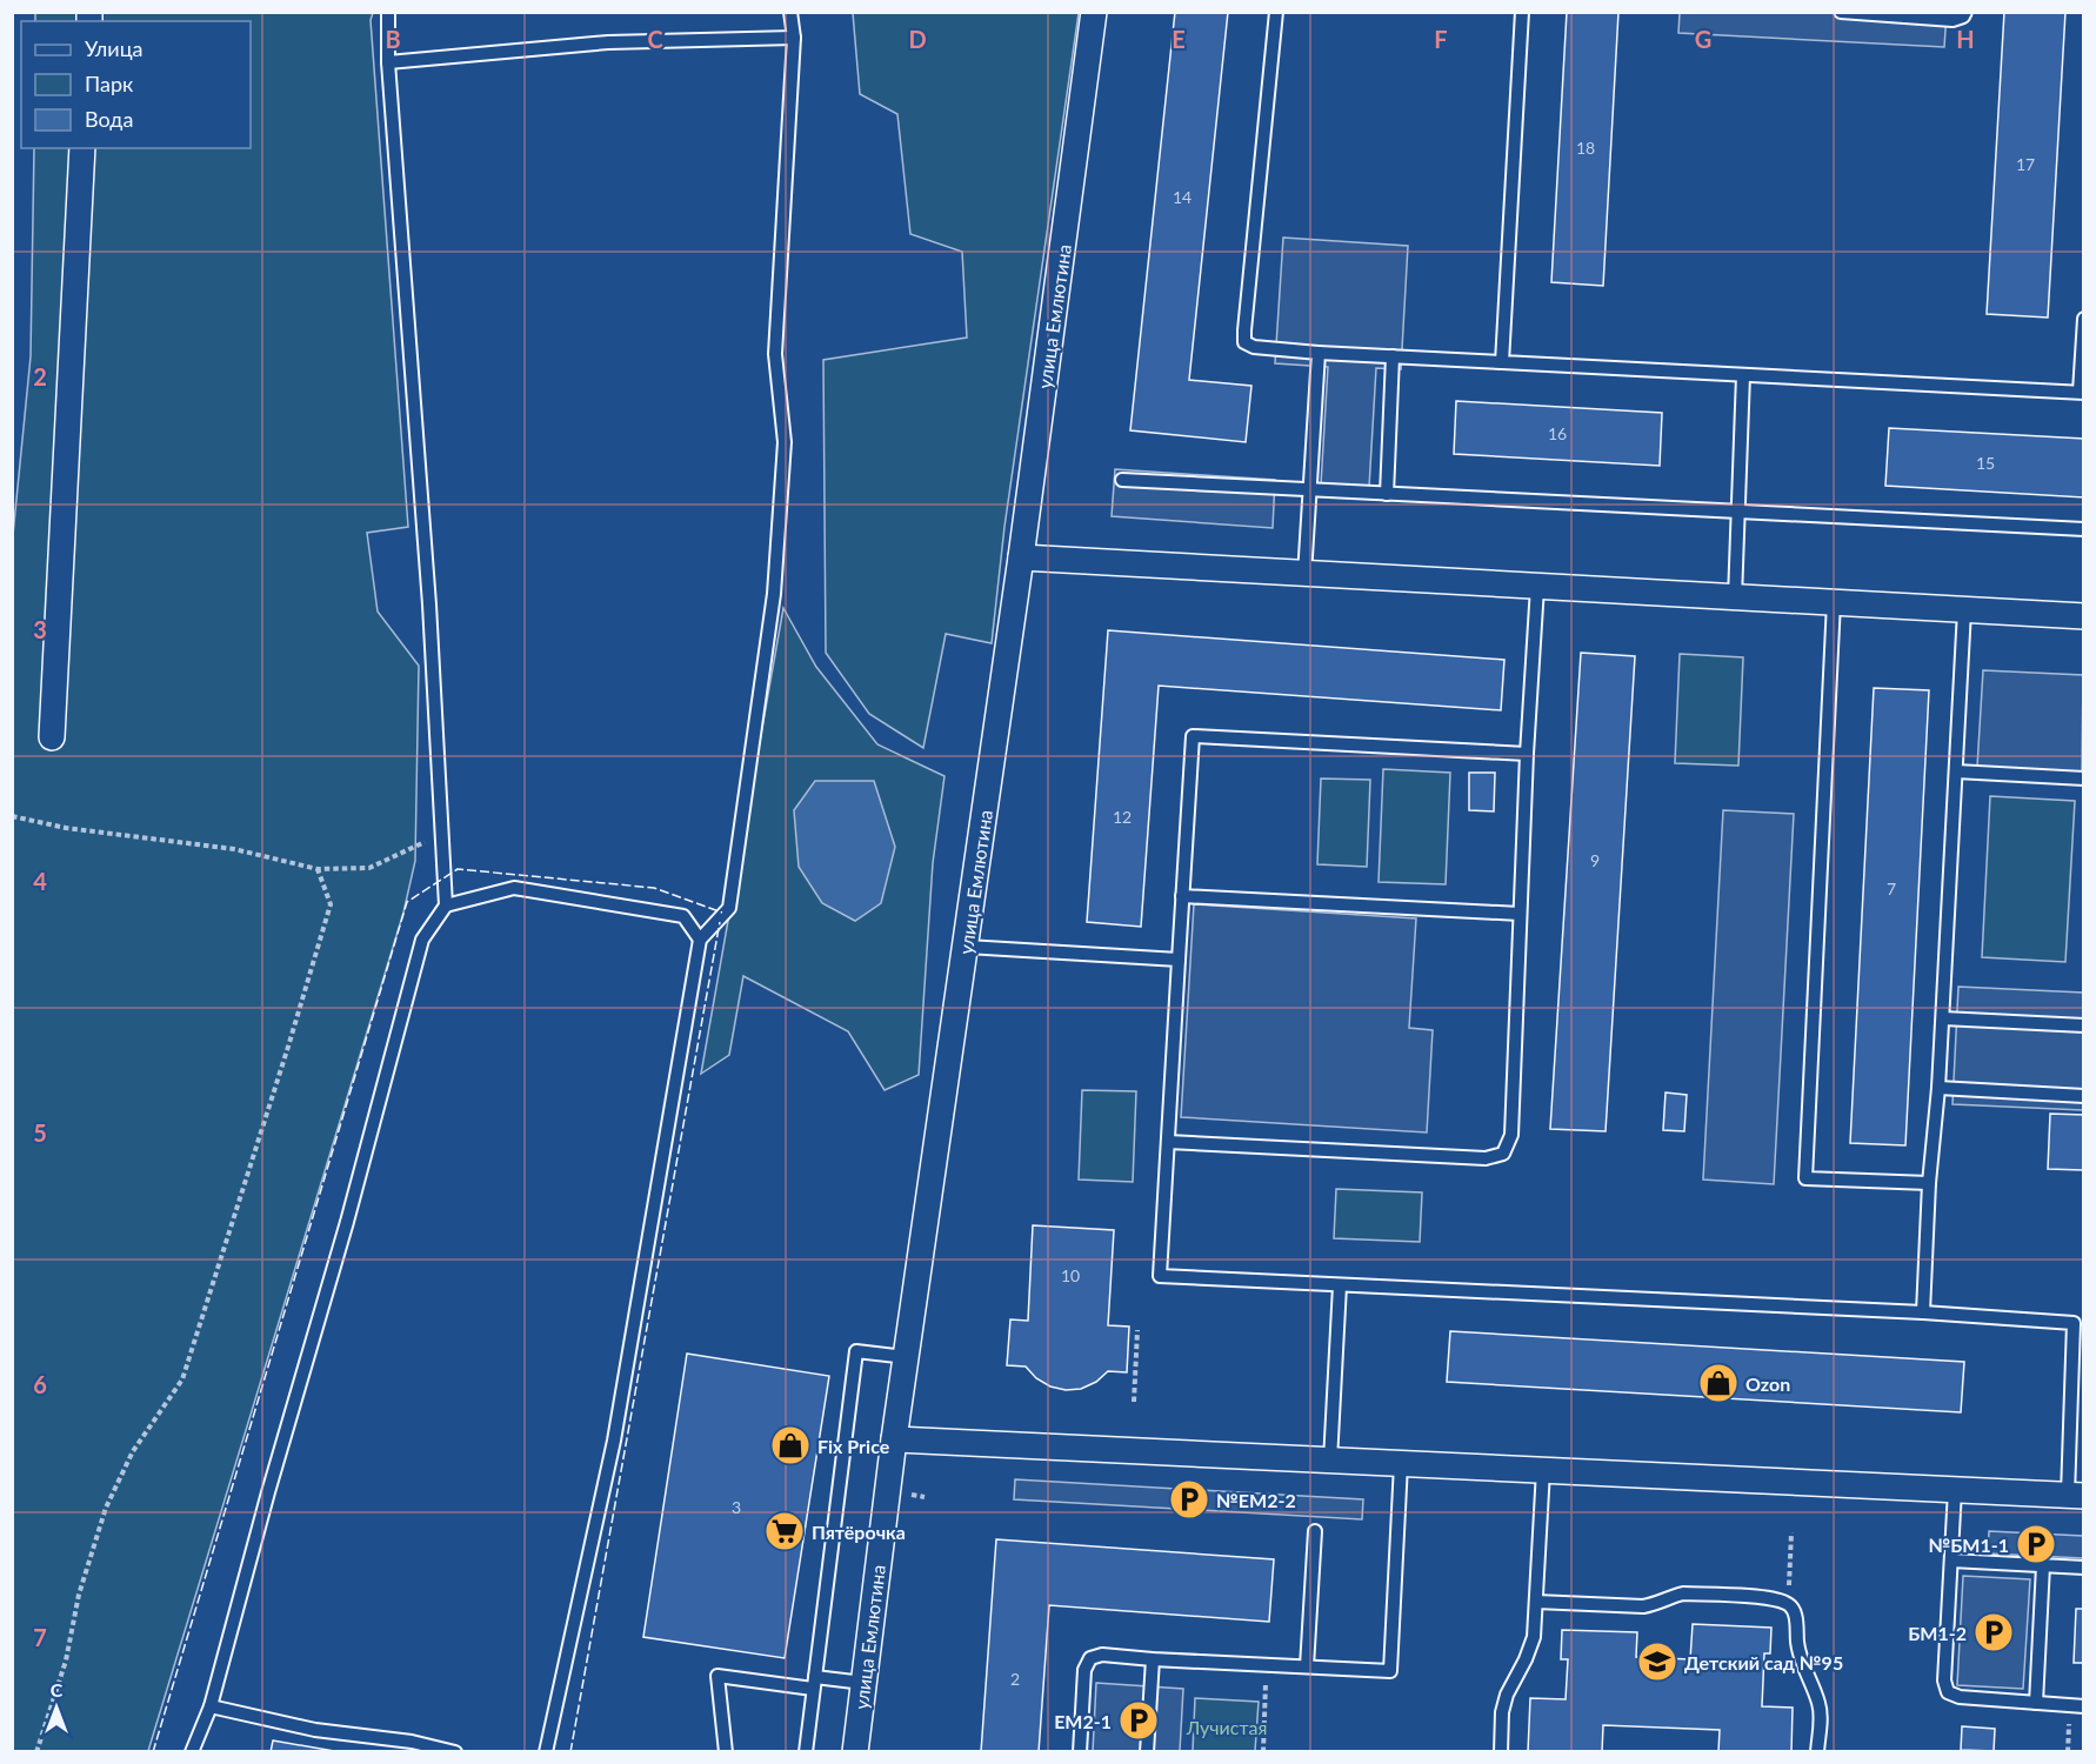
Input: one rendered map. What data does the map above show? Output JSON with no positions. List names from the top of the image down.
{
  "streets": {
    "street": ["улица Емлютина"]
  },
  "parks": ["Лучистая"],
  "places": {
    "shop": ["Ozon", "Fix Price"],
    "parking": [
      "№ЕМ2-2",
      "№БМ1-1",
      "БМ1-2",
      "ЕМ2-1"
    ],
    "supermarket": ["Пятёрочка"],
    "school or university": ["Детский сад №95"]
  },
  "house_numbers": [
    "18",
    "17",
    "14",
    "16",
    "15",
    "12",
    "9",
    "7",
    "10",
    "3",
    "2"
  ],
  "legend": ["Улица", "Парк", "Вода"],
  "north": "top",
  "grid": {
    "columns": [
      "B",
      "C",
      "D",
      "E",
      "F",
      "G",
      "H"
    ],
    "rows": [
      "2",
      "3",
      "4",
      "5",
      "6",
      "7"
    ]
  }
}
